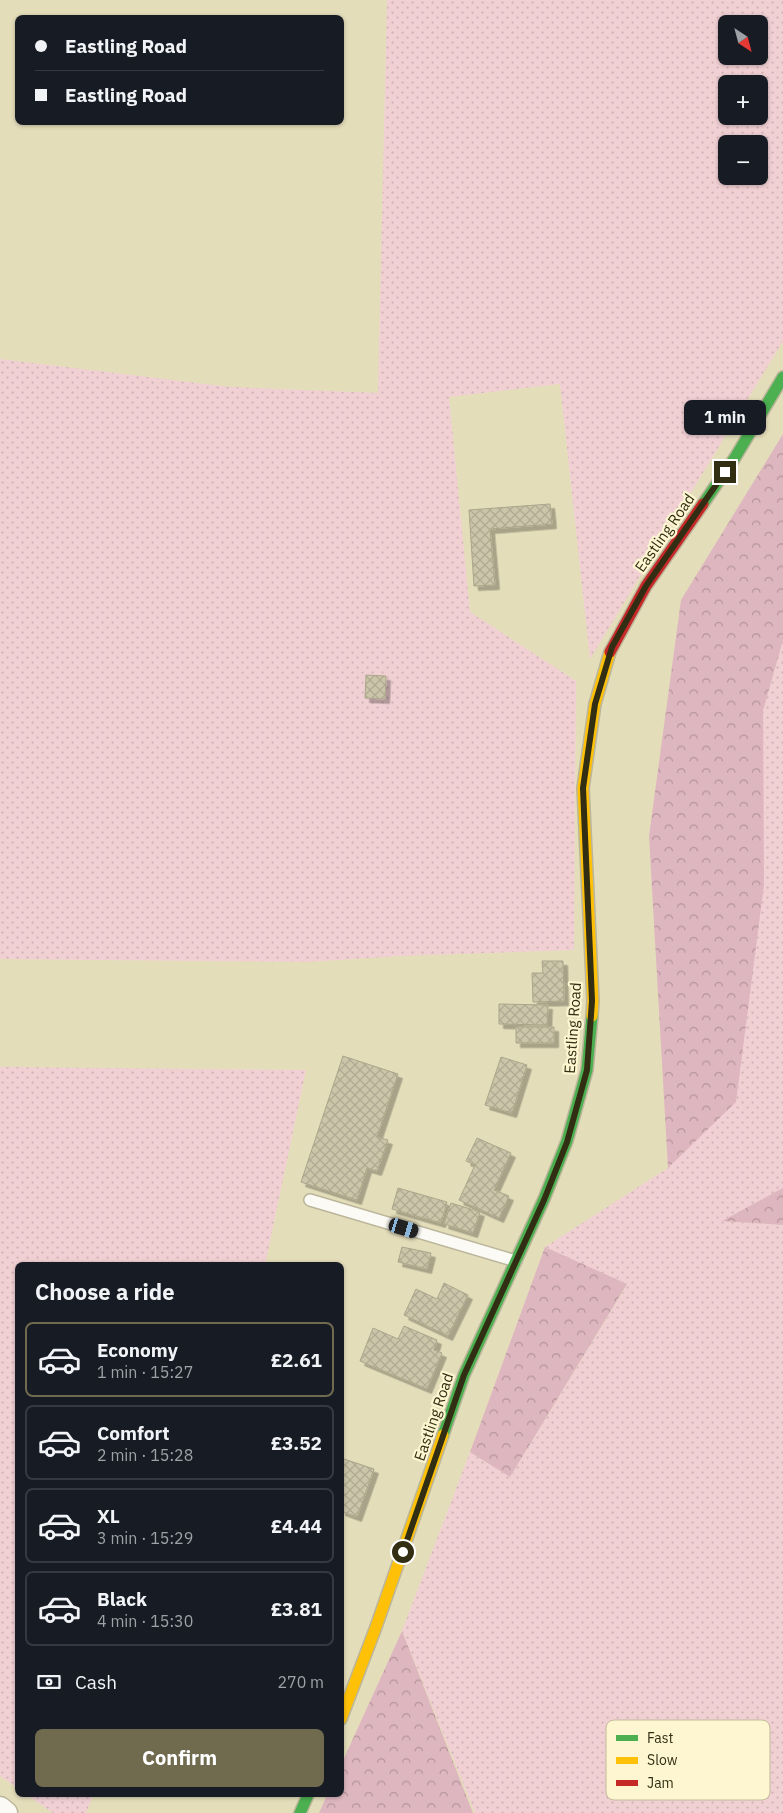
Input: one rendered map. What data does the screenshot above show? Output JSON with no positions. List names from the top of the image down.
{
  "streets": {
    "street": ["Eastling Road"]
  },
  "legend": ["Fast", "Slow", "Jam"],
  "north": "bottom right",
  "page": {
    "map_buttons": ["+", "−"],
    "banner": ["Eastling Road", "Eastling Road"],
    "bubble": "1 min",
    "heading": "Choose a ride",
    "list": [
      {
        "name": "Economy",
        "note": "1 min · 15:27",
        "value": "£2.61"
      },
      {
        "name": "Comfort",
        "note": "2 min · 15:28",
        "value": "£3.52"
      },
      {
        "name": "XL",
        "note": "3 min · 15:29",
        "value": "£4.44"
      },
      {
        "name": "Black",
        "note": "4 min · 15:30",
        "value": "£3.81"
      }
    ],
    "pay": ["Cash", "270 m"],
    "buttons": "Confirm"
  }
}
